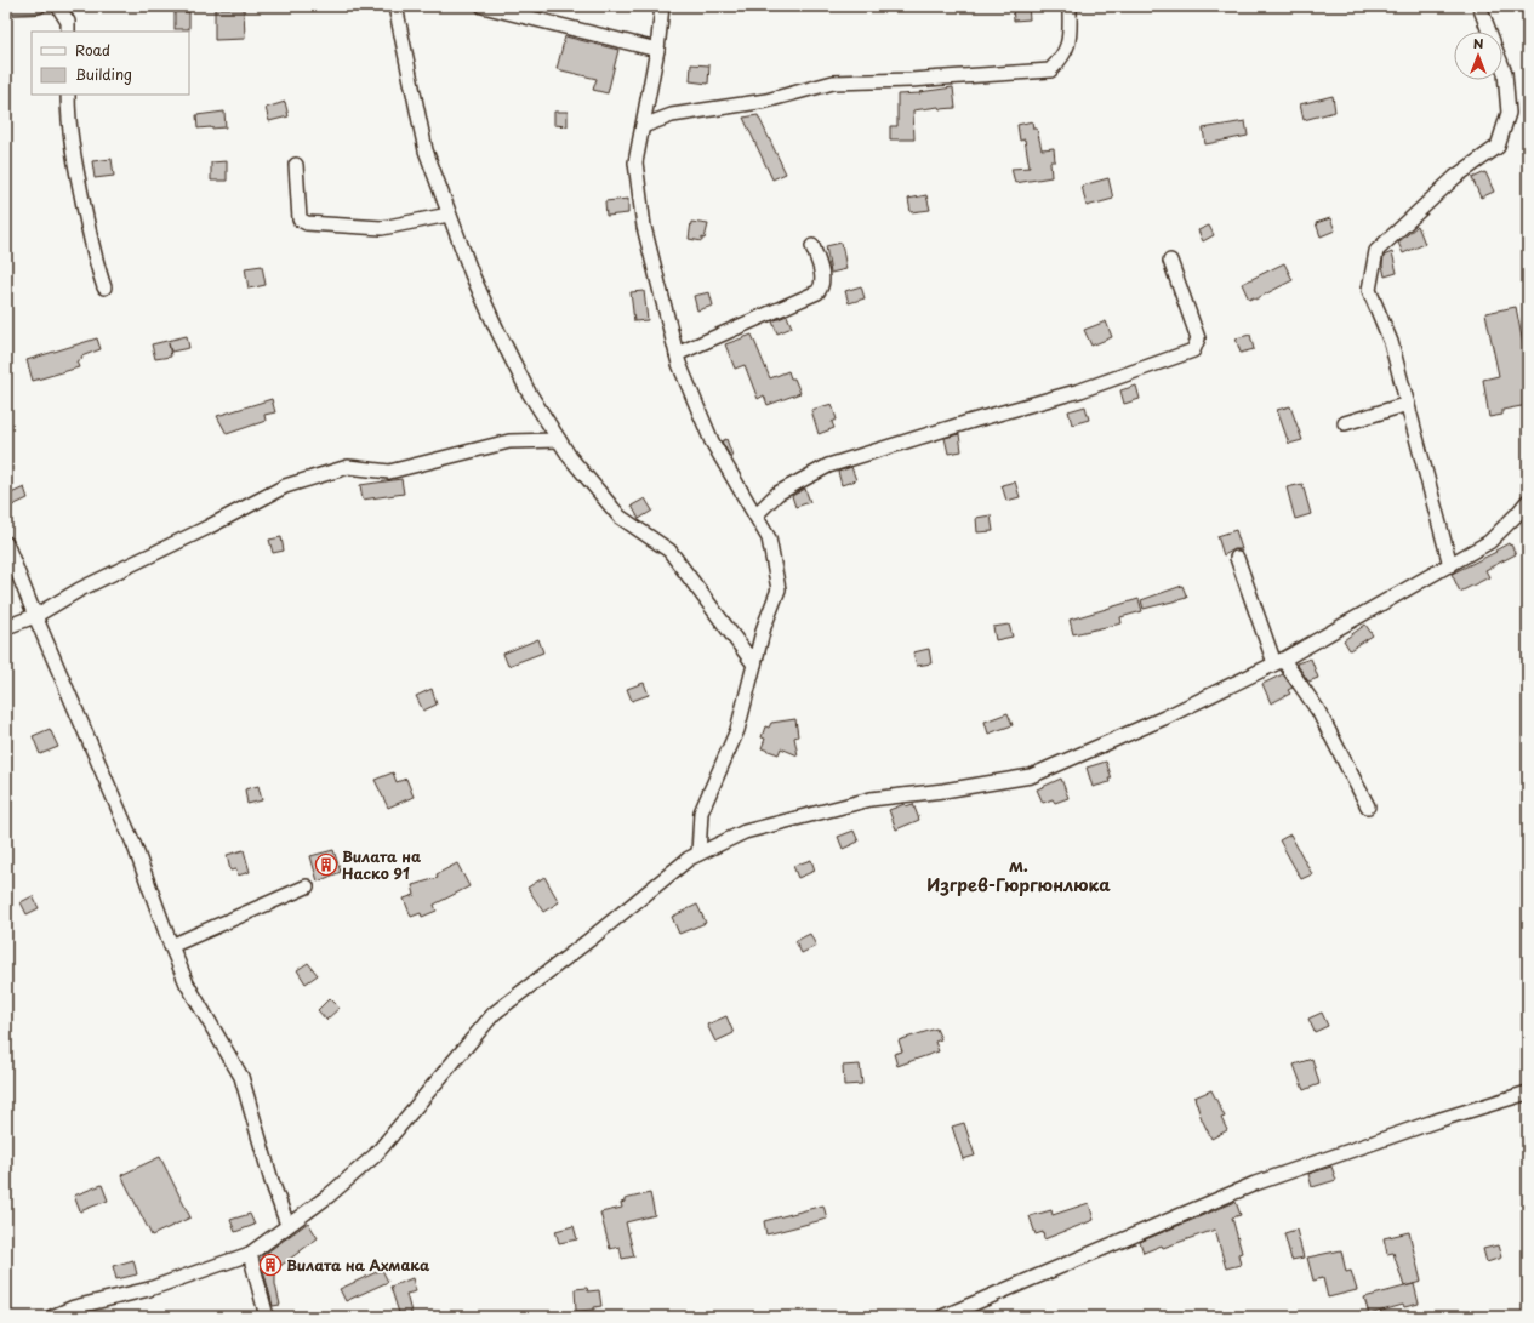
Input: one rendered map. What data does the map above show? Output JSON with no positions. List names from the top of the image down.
{
  "districts": ["м. Изгрев-Гюргюнлюка"],
  "places": {
    "building": ["Вилата на Наско 91", "Вилата на Ахмака"]
  },
  "legend": ["Road", "Building"],
  "north": "top"
}
